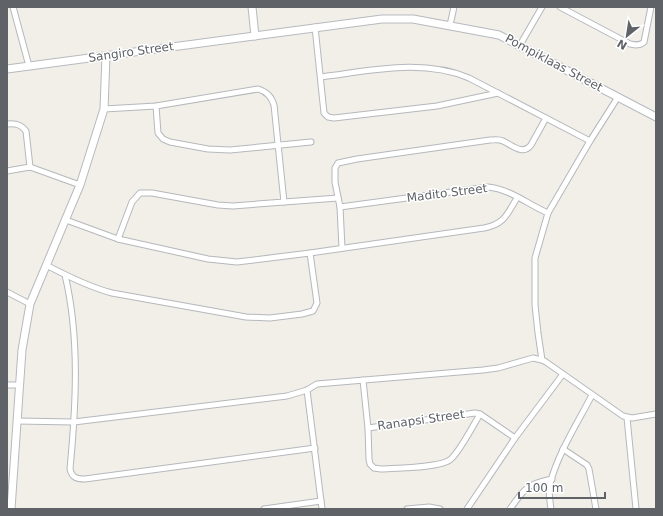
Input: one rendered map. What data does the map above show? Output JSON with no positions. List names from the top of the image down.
{
  "streets": {
    "street": [
      "Sangiro Street",
      "Pompiklaas Street",
      "Madito Street",
      "Ranapsi Street"
    ]
  },
  "crossings": [
    ["Sangiro Street", "Pompiklaas Street"]
  ],
  "scale_bar": "100 m",
  "north": "bottom left"
}
